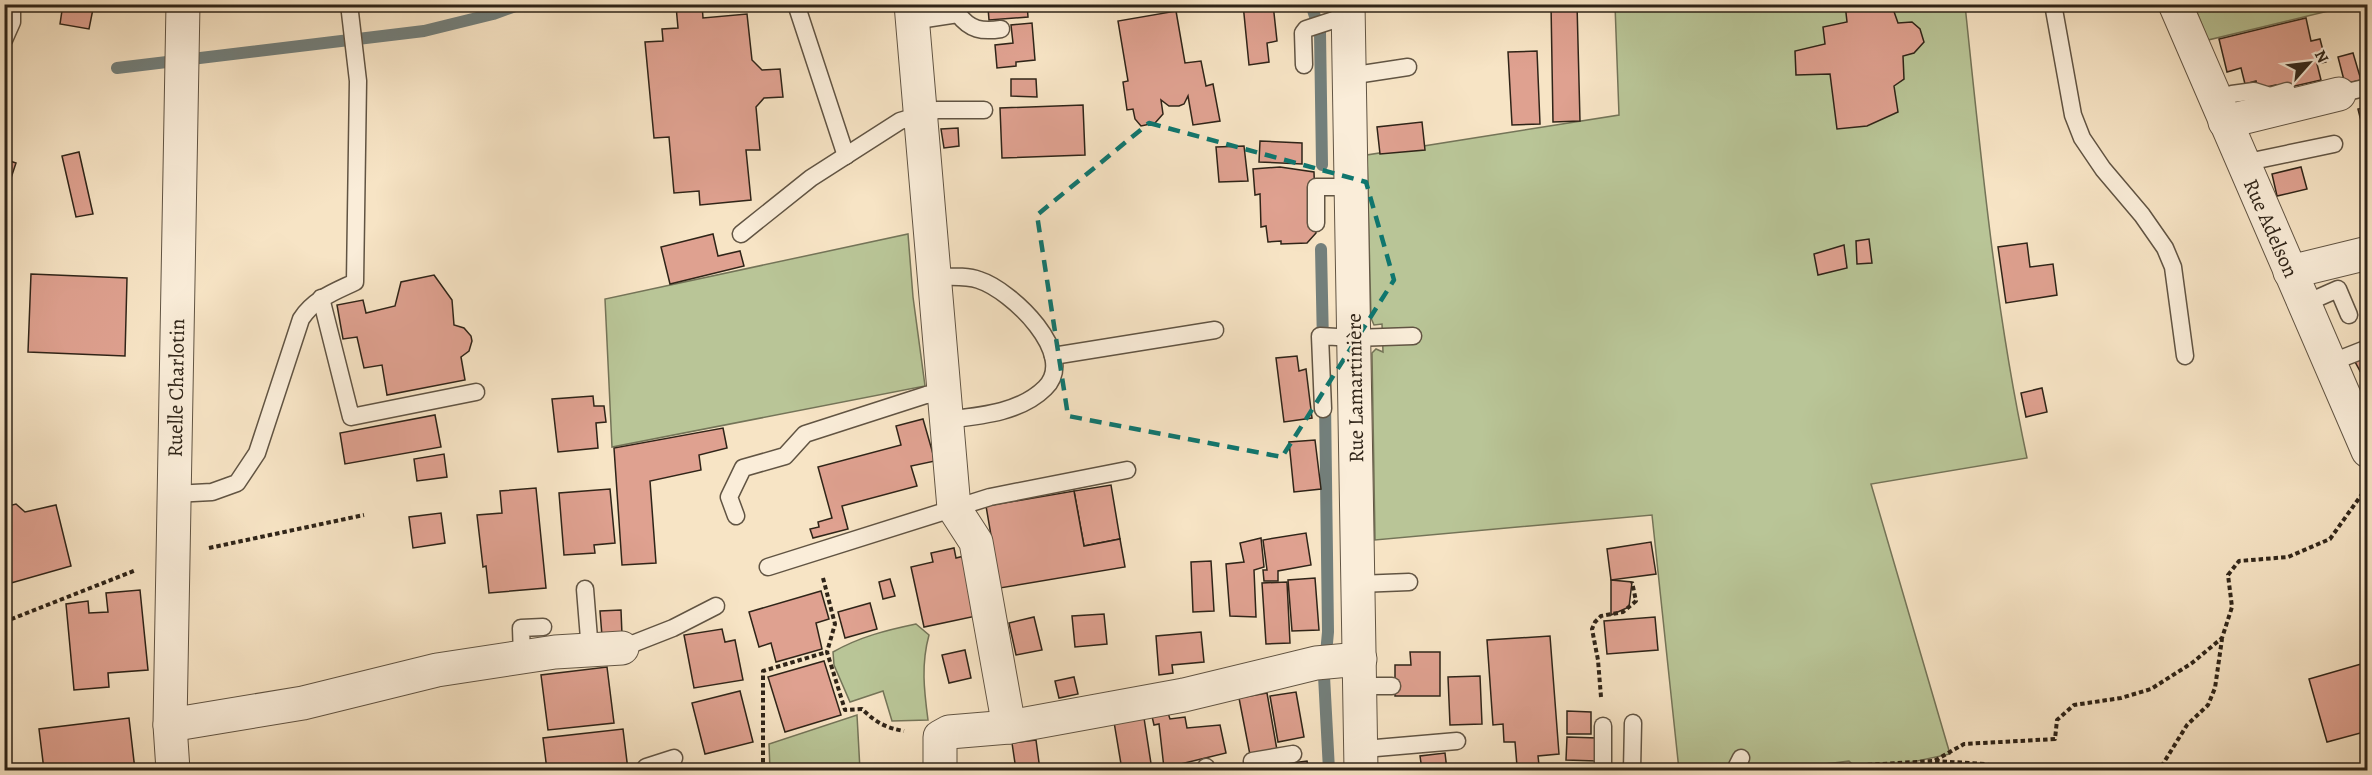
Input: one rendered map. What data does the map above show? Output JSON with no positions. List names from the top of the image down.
{
  "streets": {
    "street": ["Rue Adelson", "Ruelle Charlotin", "Rue Lamartinière"]
  },
  "north": "top right"
}
